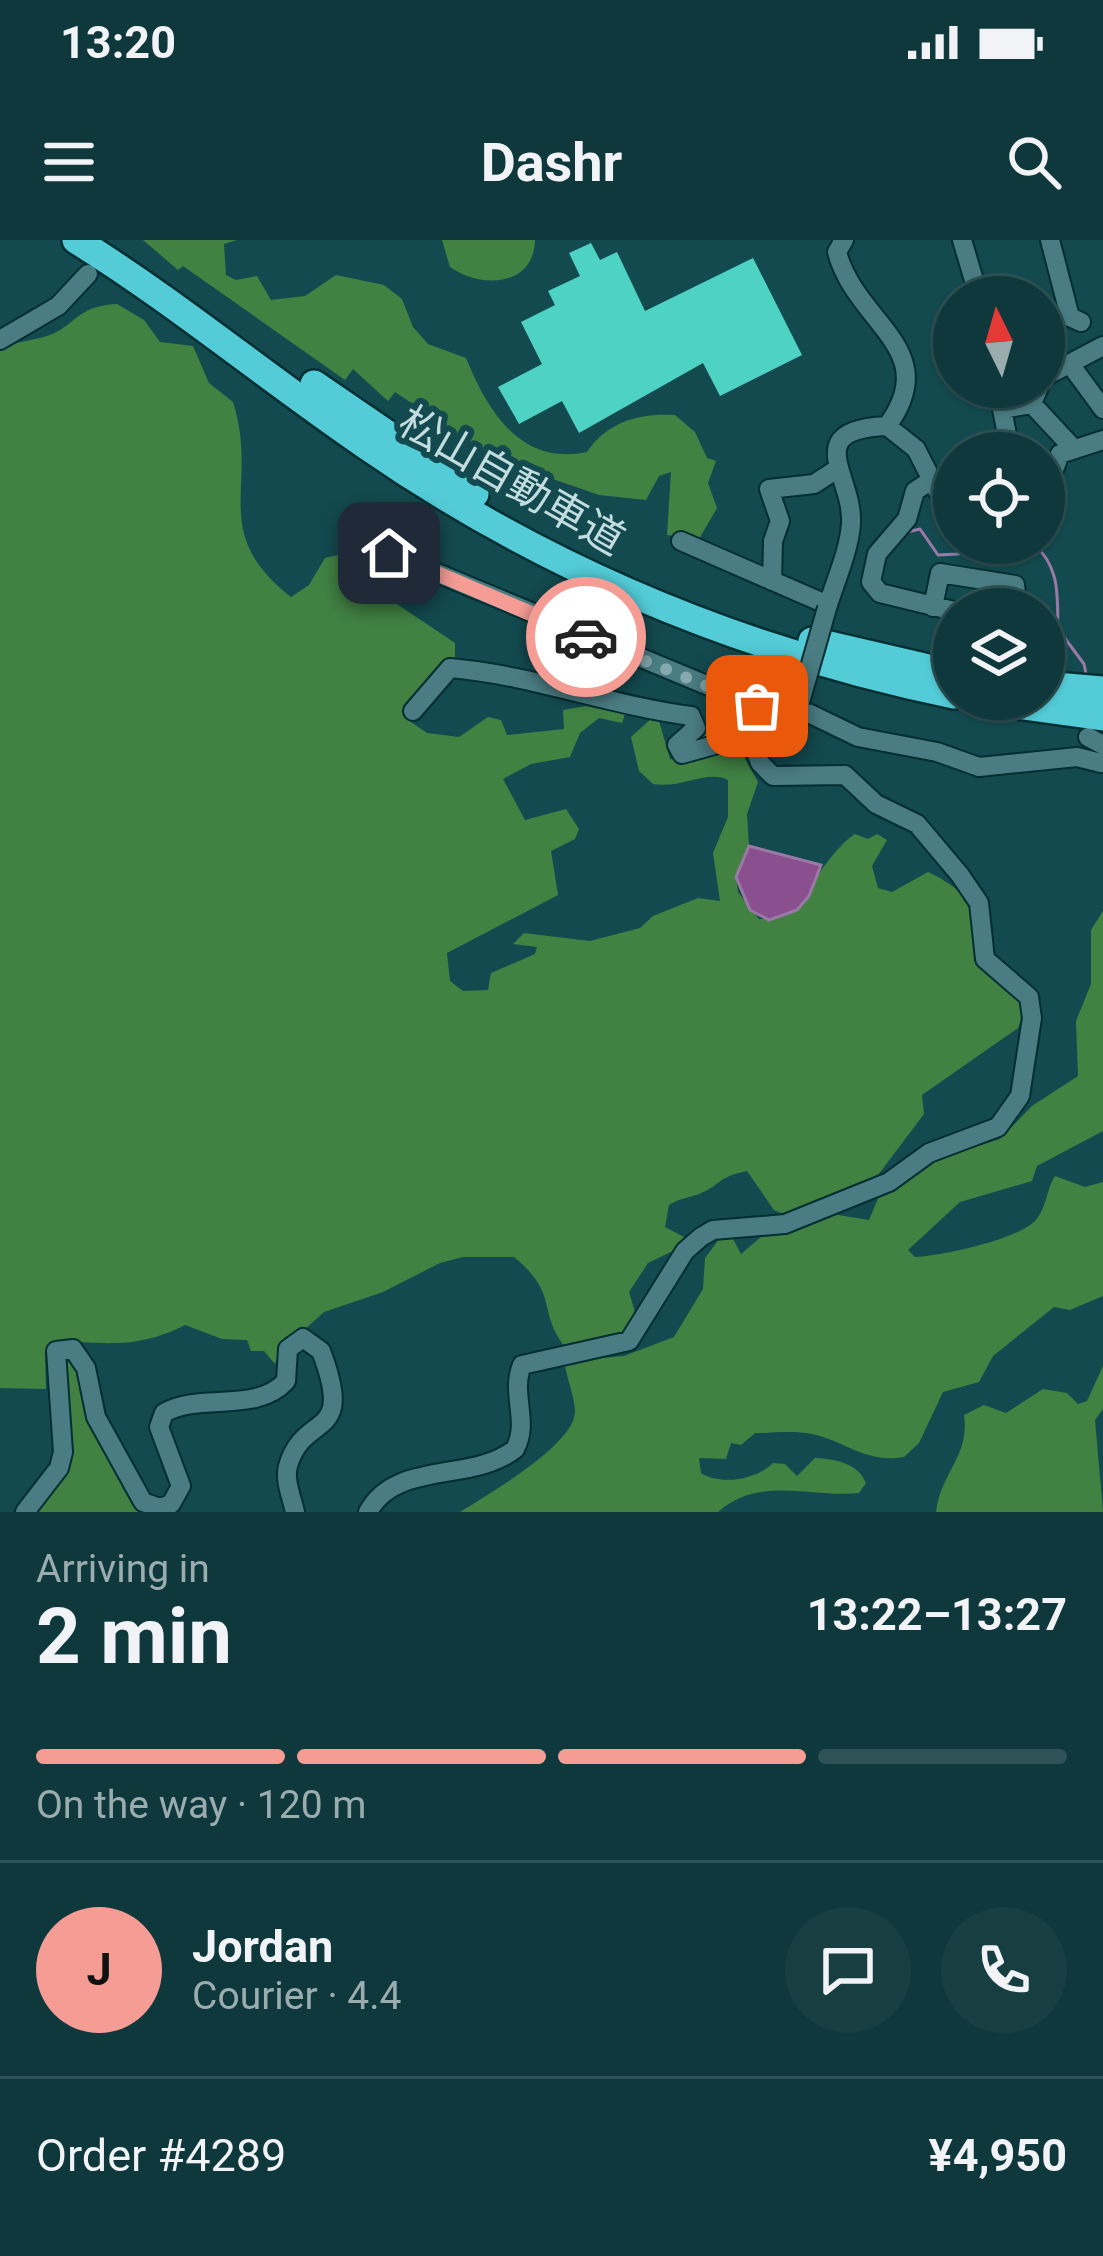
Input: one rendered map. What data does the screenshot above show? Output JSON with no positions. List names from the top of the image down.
{
  "streets": {
    "highway": ["松山自動車道"]
  },
  "north": "top",
  "page": {
    "status": "13:20",
    "header": "Dashr",
    "heading": ["2 min", "Arriving in", "13:22–13:27"],
    "panel": [
      "Jordan",
      "Courier · 4.4",
      "Order #4289",
      "¥4,950"
    ],
    "bar": "On the way · 120 m",
    "round": "J"
  }
}
